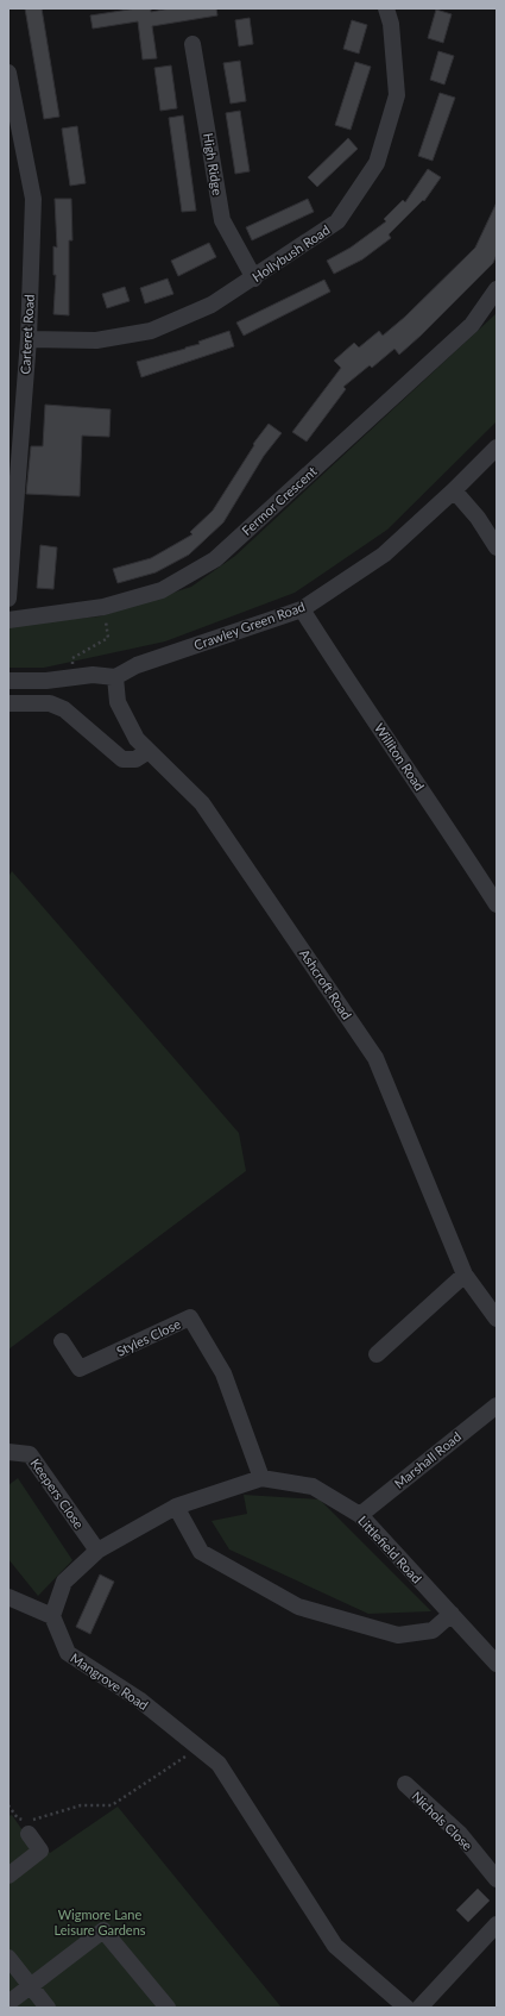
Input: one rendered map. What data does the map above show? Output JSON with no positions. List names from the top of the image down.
{
  "streets": {
    "street": [
      "High Ridge",
      "Hollybush Road",
      "Carteret Road",
      "Fermor Crescent",
      "Crawley Green Road",
      "Williton Road",
      "Ashcroft Road",
      "Styles Close",
      "Marshall Road",
      "Keepers Close",
      "Littlefield Road",
      "Mangrove Road",
      "Nichols Close"
    ]
  },
  "crossings": [
    ["High Ridge", "Hollybush Road"],
    ["Hollybush Road", "Carteret Road"],
    ["Crawley Green Road", "Williton Road"],
    ["Crawley Green Road", "Ashcroft Road"],
    ["Styles Close", "Littlefield Road"],
    ["Marshall Road", "Littlefield Road"]
  ],
  "parks": ["Wigmore Lane Leisure Gardens"]
}
